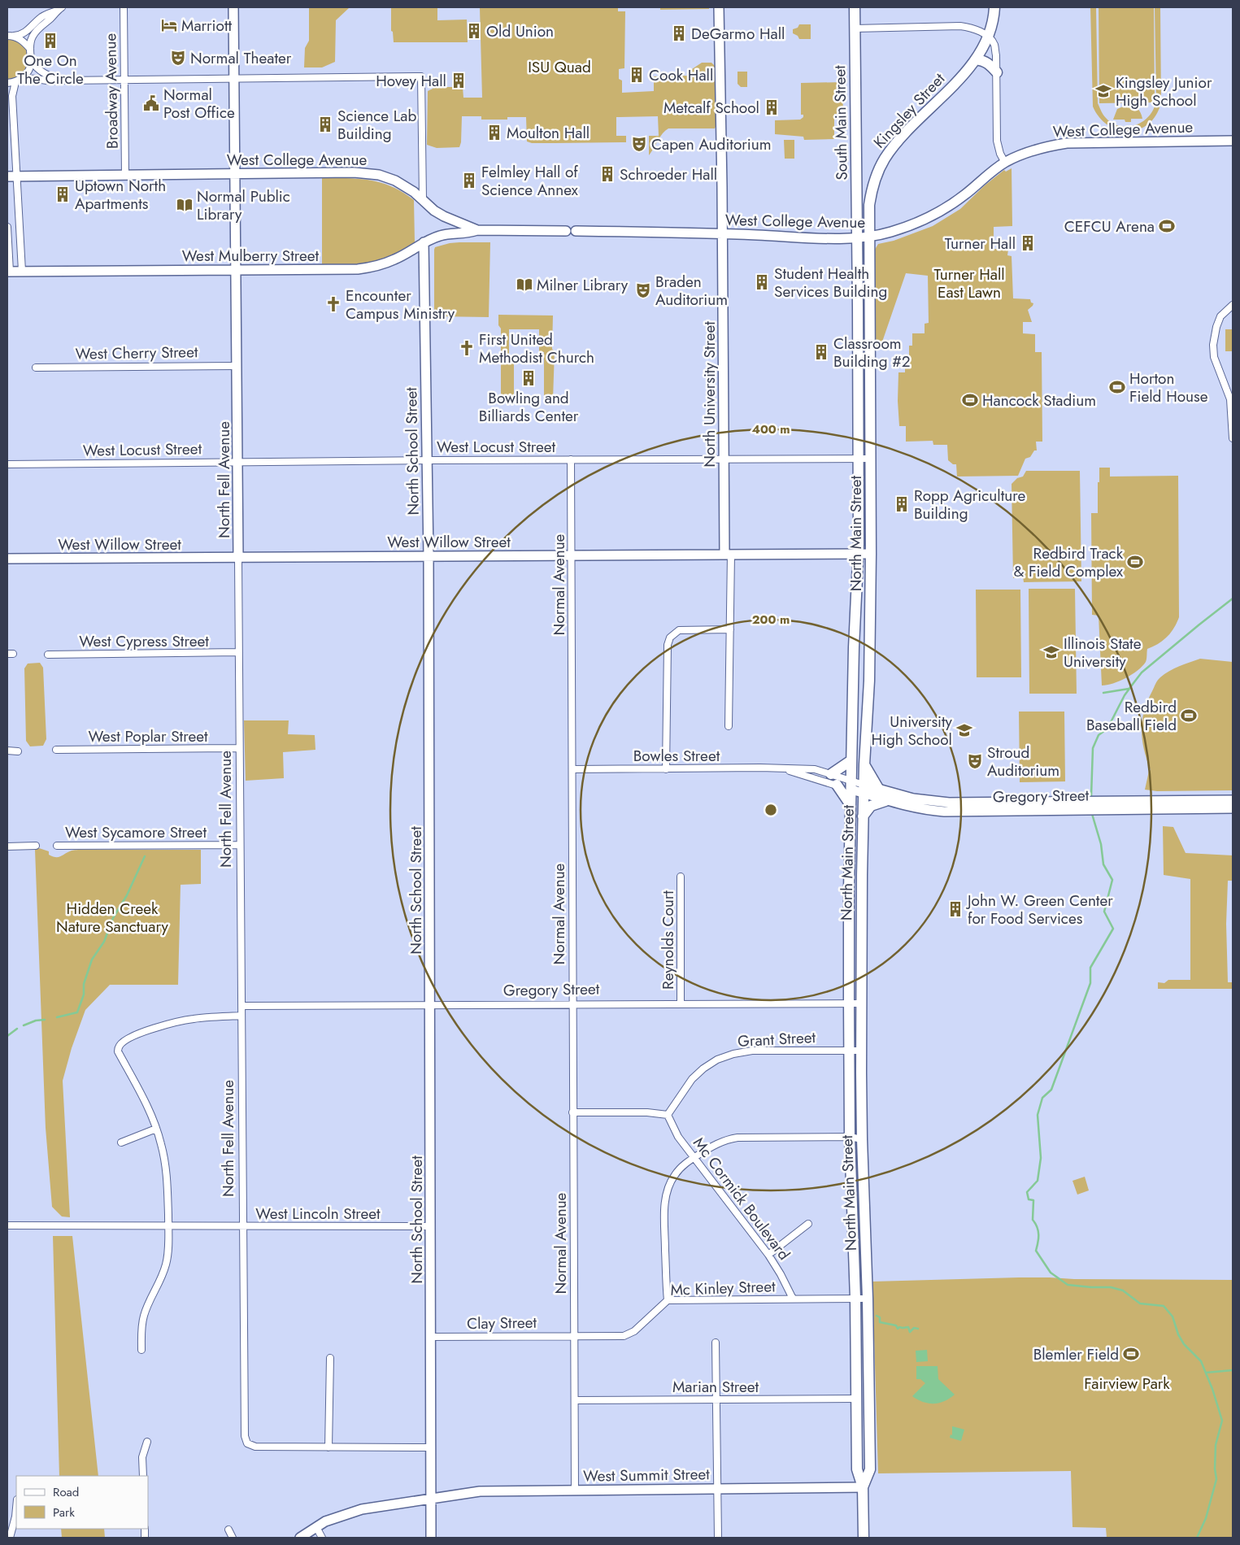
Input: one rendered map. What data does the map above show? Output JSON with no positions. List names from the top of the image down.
{
  "streets": {
    "main road": [
      "Kingsley Street",
      "South Main Street",
      "West College Avenue",
      "West Mulberry Street",
      "North University Street",
      "North School Street",
      "North Fell Avenue",
      "North Main Street",
      "West Willow Street",
      "Gregory Street",
      "West Summit Street"
    ],
    "street": [
      "Broadway Avenue",
      "West Cherry Street",
      "West Locust Street",
      "Normal Avenue",
      "West Cypress Street",
      "West Poplar Street",
      "Bowles Street",
      "West Sycamore Street",
      "Reynolds Court",
      "Grant Street",
      "Mc Cormick Boulevard",
      "West Lincoln Street",
      "Mc Kinley Street",
      "Clay Street",
      "Marian Street"
    ]
  },
  "crossings": [
    ["Broadway Avenue", "West College Avenue"],
    ["Kingsley Street", "West College Avenue"],
    ["Kingsley Street", "North Main Street"],
    ["South Main Street", "West College Avenue"],
    ["South Main Street", "North Main Street"],
    ["West College Avenue", "West Mulberry Street"],
    ["West College Avenue", "North University Street"],
    ["West College Avenue", "North Fell Avenue"],
    ["West College Avenue", "North Main Street"],
    ["West Mulberry Street", "North School Street"],
    ["West Mulberry Street", "North Fell Avenue"],
    ["West Cherry Street", "North Fell Avenue"],
    ["North University Street", "West Locust Street"],
    ["North University Street", "West Willow Street"],
    ["West Locust Street", "North School Street"],
    ["West Locust Street", "North Fell Avenue"],
    ["West Locust Street", "North Main Street"],
    ["West Locust Street", "Normal Avenue"],
    ["North School Street", "West Willow Street"],
    ["North School Street", "Gregory Street"],
    ["North School Street", "West Lincoln Street"],
    ["North School Street", "Clay Street"],
    ["North School Street", "West Summit Street"],
    ["North Fell Avenue", "West Willow Street"],
    ["North Fell Avenue", "West Cypress Street"],
    ["North Fell Avenue", "West Poplar Street"],
    ["North Fell Avenue", "Gregory Street"],
    ["North Fell Avenue", "West Sycamore Street"],
    ["North Fell Avenue", "West Lincoln Street"],
    ["North Main Street", "West Willow Street"],
    ["North Main Street", "Bowles Street"],
    ["North Main Street", "Gregory Street"],
    ["North Main Street", "Grant Street"],
    ["North Main Street", "Mc Kinley Street"],
    ["North Main Street", "Marian Street"],
    ["North Main Street", "West Summit Street"],
    ["West Willow Street", "Normal Avenue"],
    ["Normal Avenue", "Bowles Street"],
    ["Normal Avenue", "Gregory Street"],
    ["Normal Avenue", "Mc Kinley Street"],
    ["Normal Avenue", "Clay Street"],
    ["Normal Avenue", "Marian Street"],
    ["Normal Avenue", "West Summit Street"],
    ["Bowles Street", "Gregory Street"],
    ["Gregory Street", "Reynolds Court"],
    ["Grant Street", "Mc Cormick Boulevard"],
    ["Mc Cormick Boulevard", "Mc Kinley Street"],
    ["Mc Kinley Street", "Clay Street"]
  ],
  "parks": [
    "ISU Quad",
    "Turner Hall East Lawn",
    "Hidden Creek Nature Sanctuary",
    "Fairview Park"
  ],
  "places": {
    "hotel": ["Marriott"],
    "building": [
      "Old Union",
      "DeGarmo Hall",
      "One On The Circle",
      "Cook Hall",
      "Hovey Hall",
      "Metcalf School",
      "Science Lab Building",
      "Moulton Hall",
      "Schroeder Hall",
      "Felmley Hall of Science Annex",
      "Uptown North Apartments",
      "Turner Hall",
      "Student Health Services Building",
      "Classroom Building #2",
      "Bowling and Billiards Center",
      "Ropp Agriculture Building",
      "John W. Green Center for Food Services"
    ],
    "theatre": [
      "Normal Theater",
      "Capen Auditorium",
      "Braden Auditorium",
      "Stroud Auditorium"
    ],
    "school or university": ["Kingsley Junior High School", "Illinois State University", "University High School"],
    "public building": ["Normal Post Office"],
    "library": ["Normal Public Library", "Milner Library"],
    "sports": [
      "CEFCU Arena",
      "Horton Field House",
      "Hancock Stadium",
      "Redbird Track & Field Complex",
      "Redbird Baseball Field",
      "Blemler Field"
    ],
    "church": ["Encounter Campus Ministry", "First United Methodist Church"]
  },
  "legend": ["Road", "Park"],
  "rings": ["400 m", "200 m"]
}
